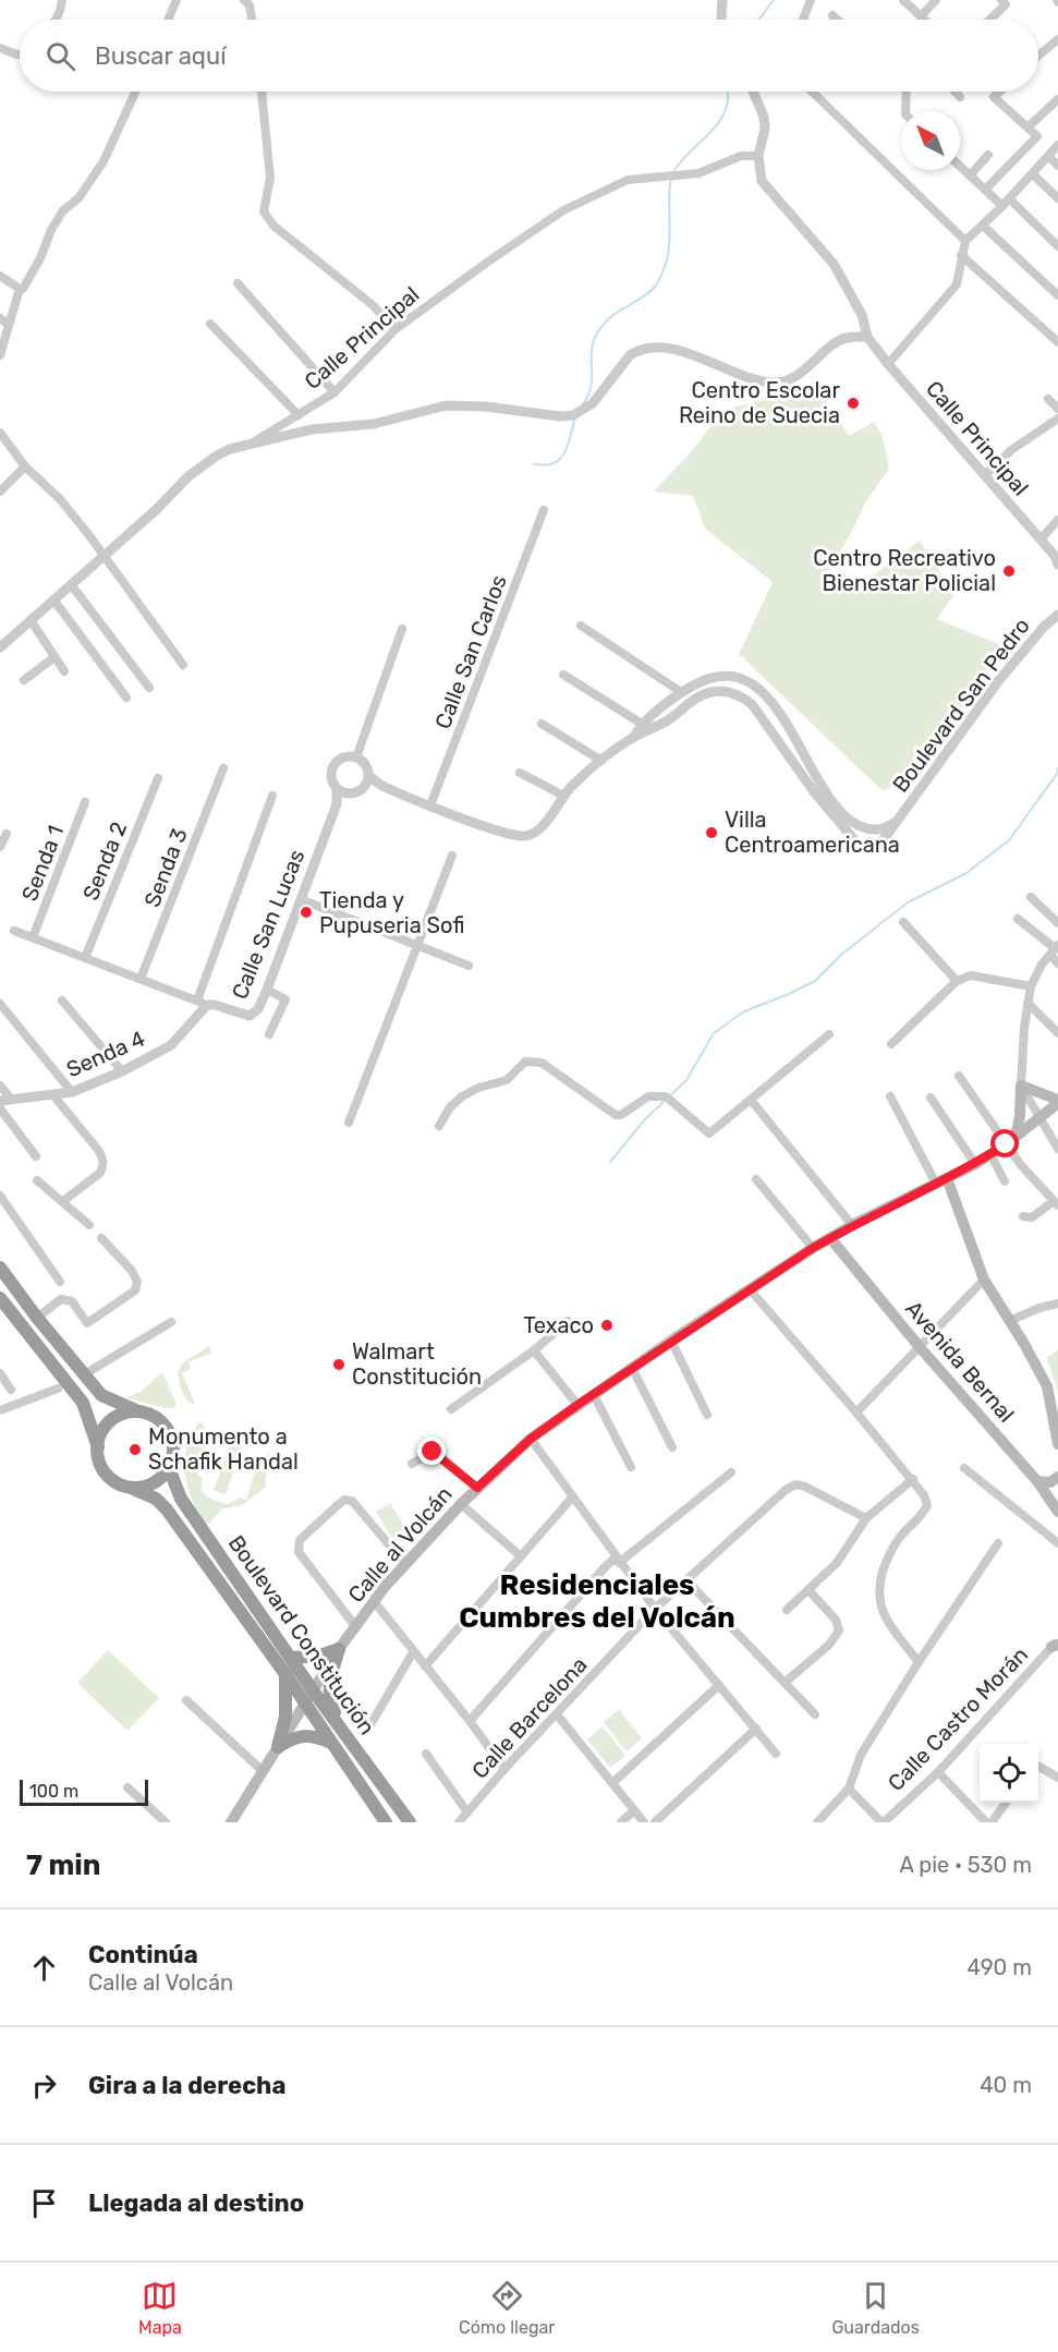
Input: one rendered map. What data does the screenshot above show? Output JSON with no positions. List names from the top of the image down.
{
  "streets": {
    "highway": ["Boulevard Constitución"],
    "main road": ["Avenida Bernal", "Calle al Volcán"],
    "street": [
      "Calle Principal",
      "Calle San Carlos",
      "Boulevard San Pedro",
      "Senda 2",
      "Senda 1",
      "Senda 3",
      "Calle San Lucas",
      "Senda 4",
      "Calle Barcelona",
      "Calle Castro Morán"
    ]
  },
  "crossings": [
    ["Calle San Carlos", "Boulevard San Pedro"],
    ["Boulevard San Pedro", "Calle San Lucas"],
    ["Calle San Lucas", "Senda 4"],
    ["Avenida Bernal", "Calle al Volcán"],
    ["Calle al Volcán", "Boulevard Constitución"]
  ],
  "districts": ["Residenciales Cumbres del Volcán"],
  "places": [
    "Centro Escolar Reino de Suecia",
    "Centro Recreativo Bienestar Policial",
    "Villa Centroamericana",
    "Tienda y Pupuseria Sofi",
    "Texaco",
    "Walmart Constitución",
    "Monumento a Schafik Handal"
  ],
  "scale_bar": "100 m",
  "north": "top left",
  "page": {
    "search": "Buscar aquí",
    "scale": "100 m",
    "heading": ["7 min", "A pie · 530 m"],
    "list": [
      ["Continúa", "Calle al Volcán", "490 m"],
      ["Gira a la derecha", "40 m"],
      "Llegada al destino"
    ],
    "nav": ["Mapa", "Cómo llegar", "Guardados"]
  }
}
